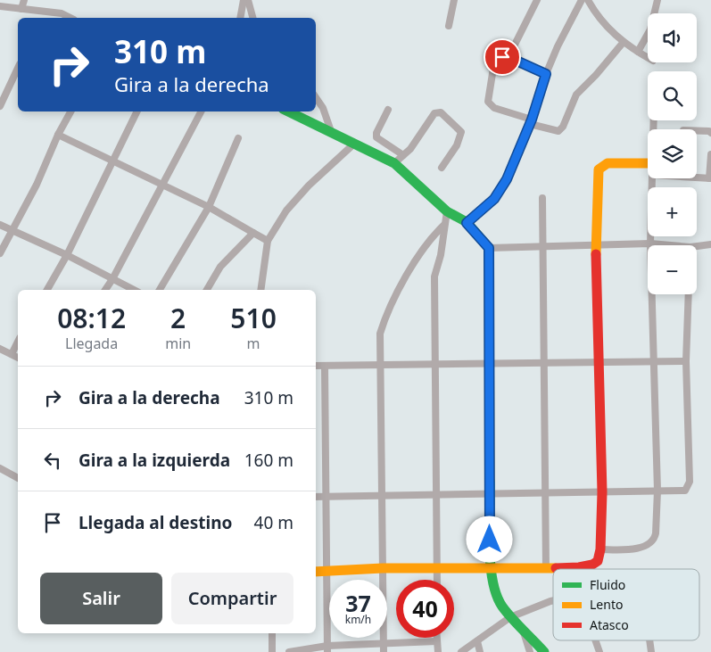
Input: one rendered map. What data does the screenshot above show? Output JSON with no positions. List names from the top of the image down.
{
  "legend": ["Fluido", "Lento", "Atasco"],
  "page": {
    "map_buttons": ["+", "−"],
    "turn": ["310 m", "Gira a la derecha"],
    "eta": [
      "08:12",
      "Llegada",
      "2",
      "min",
      "510",
      "m"
    ],
    "list": [
      {
        "name": "Gira a la derecha",
        "value": "310 m"
      },
      {
        "name": "Gira a la izquierda",
        "value": "160 m"
      },
      {
        "name": "Llegada al destino",
        "value": "40 m"
      }
    ],
    "buttons": ["Salir", "Compartir"],
    "speed": "37 km/h",
    "limit": "40"
  }
}
